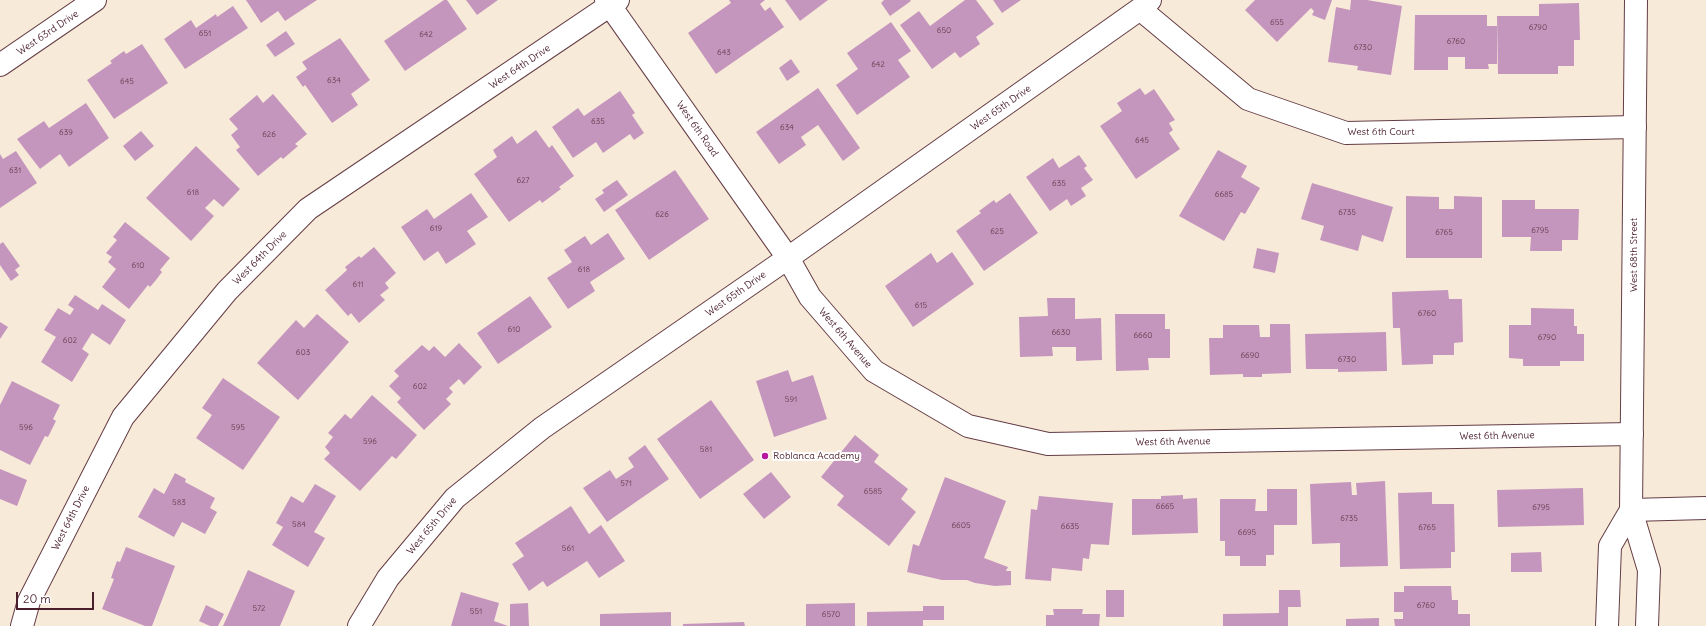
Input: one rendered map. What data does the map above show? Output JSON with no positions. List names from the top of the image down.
{
  "streets": {
    "street": [
      "West 63rd Drive",
      "West 64th Drive",
      "West 65th Drive",
      "West 6th Road",
      "West 6th Court",
      "West 68th Street",
      "West 6th Avenue"
    ]
  },
  "crossings": [
    ["West 64th Drive", "West 6th Road"],
    ["West 65th Drive", "West 6th Road"],
    ["West 65th Drive", "West 6th Court"],
    ["West 65th Drive", "West 6th Avenue"],
    ["West 6th Road", "West 6th Avenue"],
    ["West 6th Court", "West 68th Street"],
    ["West 68th Street", "West 6th Avenue"]
  ],
  "places": ["Roblanca Academy"],
  "house_numbers": [
    "655",
    "6790",
    "650",
    "651",
    "642",
    "6760",
    "6730",
    "643",
    "642",
    "634",
    "645",
    "635",
    "634",
    "639",
    "626",
    "645",
    "631",
    "627",
    "635",
    "618",
    "6685",
    "6735",
    "626",
    "619",
    "6795",
    "625",
    "6765",
    "610",
    "618",
    "611",
    "615",
    "6760",
    "610",
    "6630",
    "6660",
    "6790",
    "602",
    "603",
    "6690",
    "6730",
    "602",
    "591",
    "596",
    "595",
    "596",
    "581",
    "571",
    "6585",
    "583",
    "6665",
    "6795",
    "6735",
    "584",
    "6605",
    "6635",
    "6765",
    "6695",
    "561",
    "6760",
    "572",
    "551",
    "6570"
  ],
  "scale_bar": "20 m"
}
